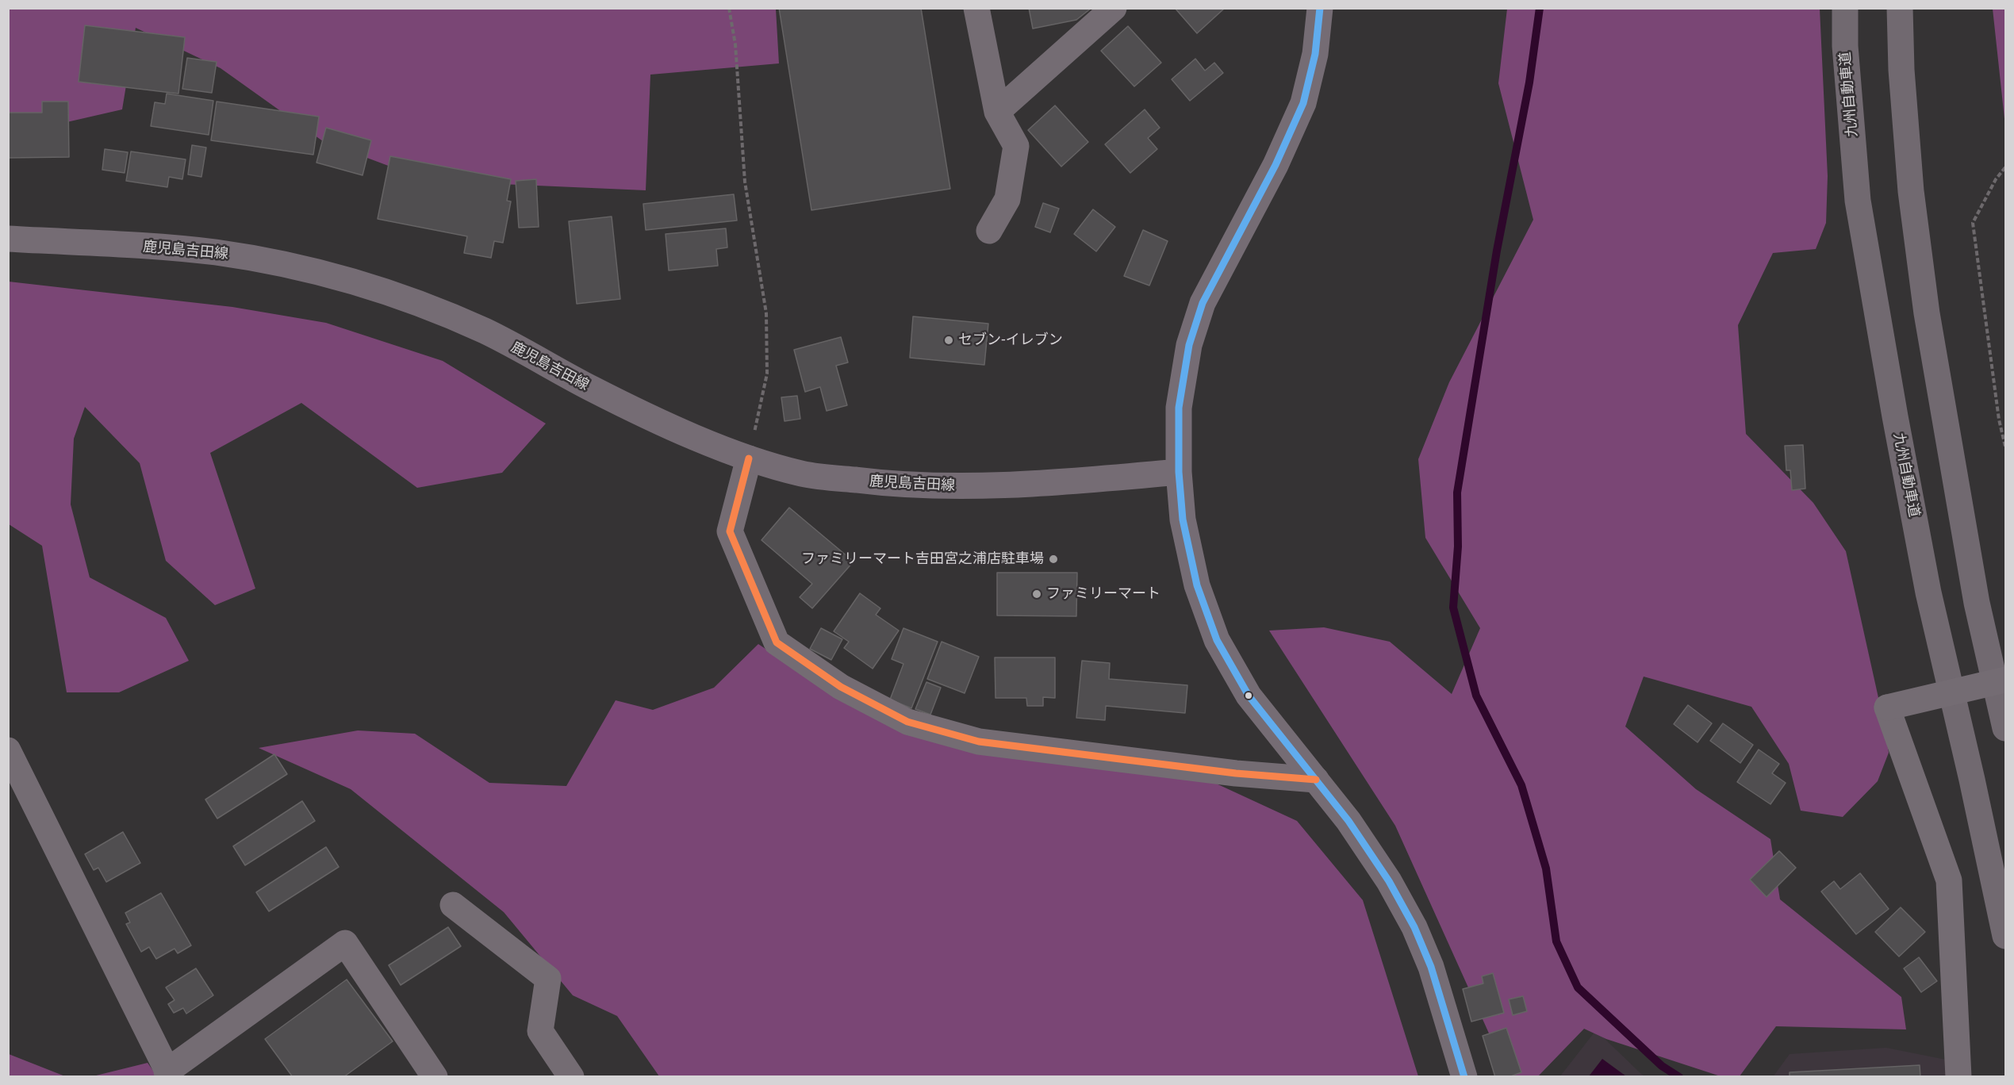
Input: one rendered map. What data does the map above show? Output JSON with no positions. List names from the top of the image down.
{
  "streets": {
    "highway": ["九州自動車道"],
    "main road": ["鹿児島吉田線"]
  },
  "places": ["セブン-イレブン", "ファミリーマート吉田宮之浦店駐車場", "ファミリーマート"]
}
